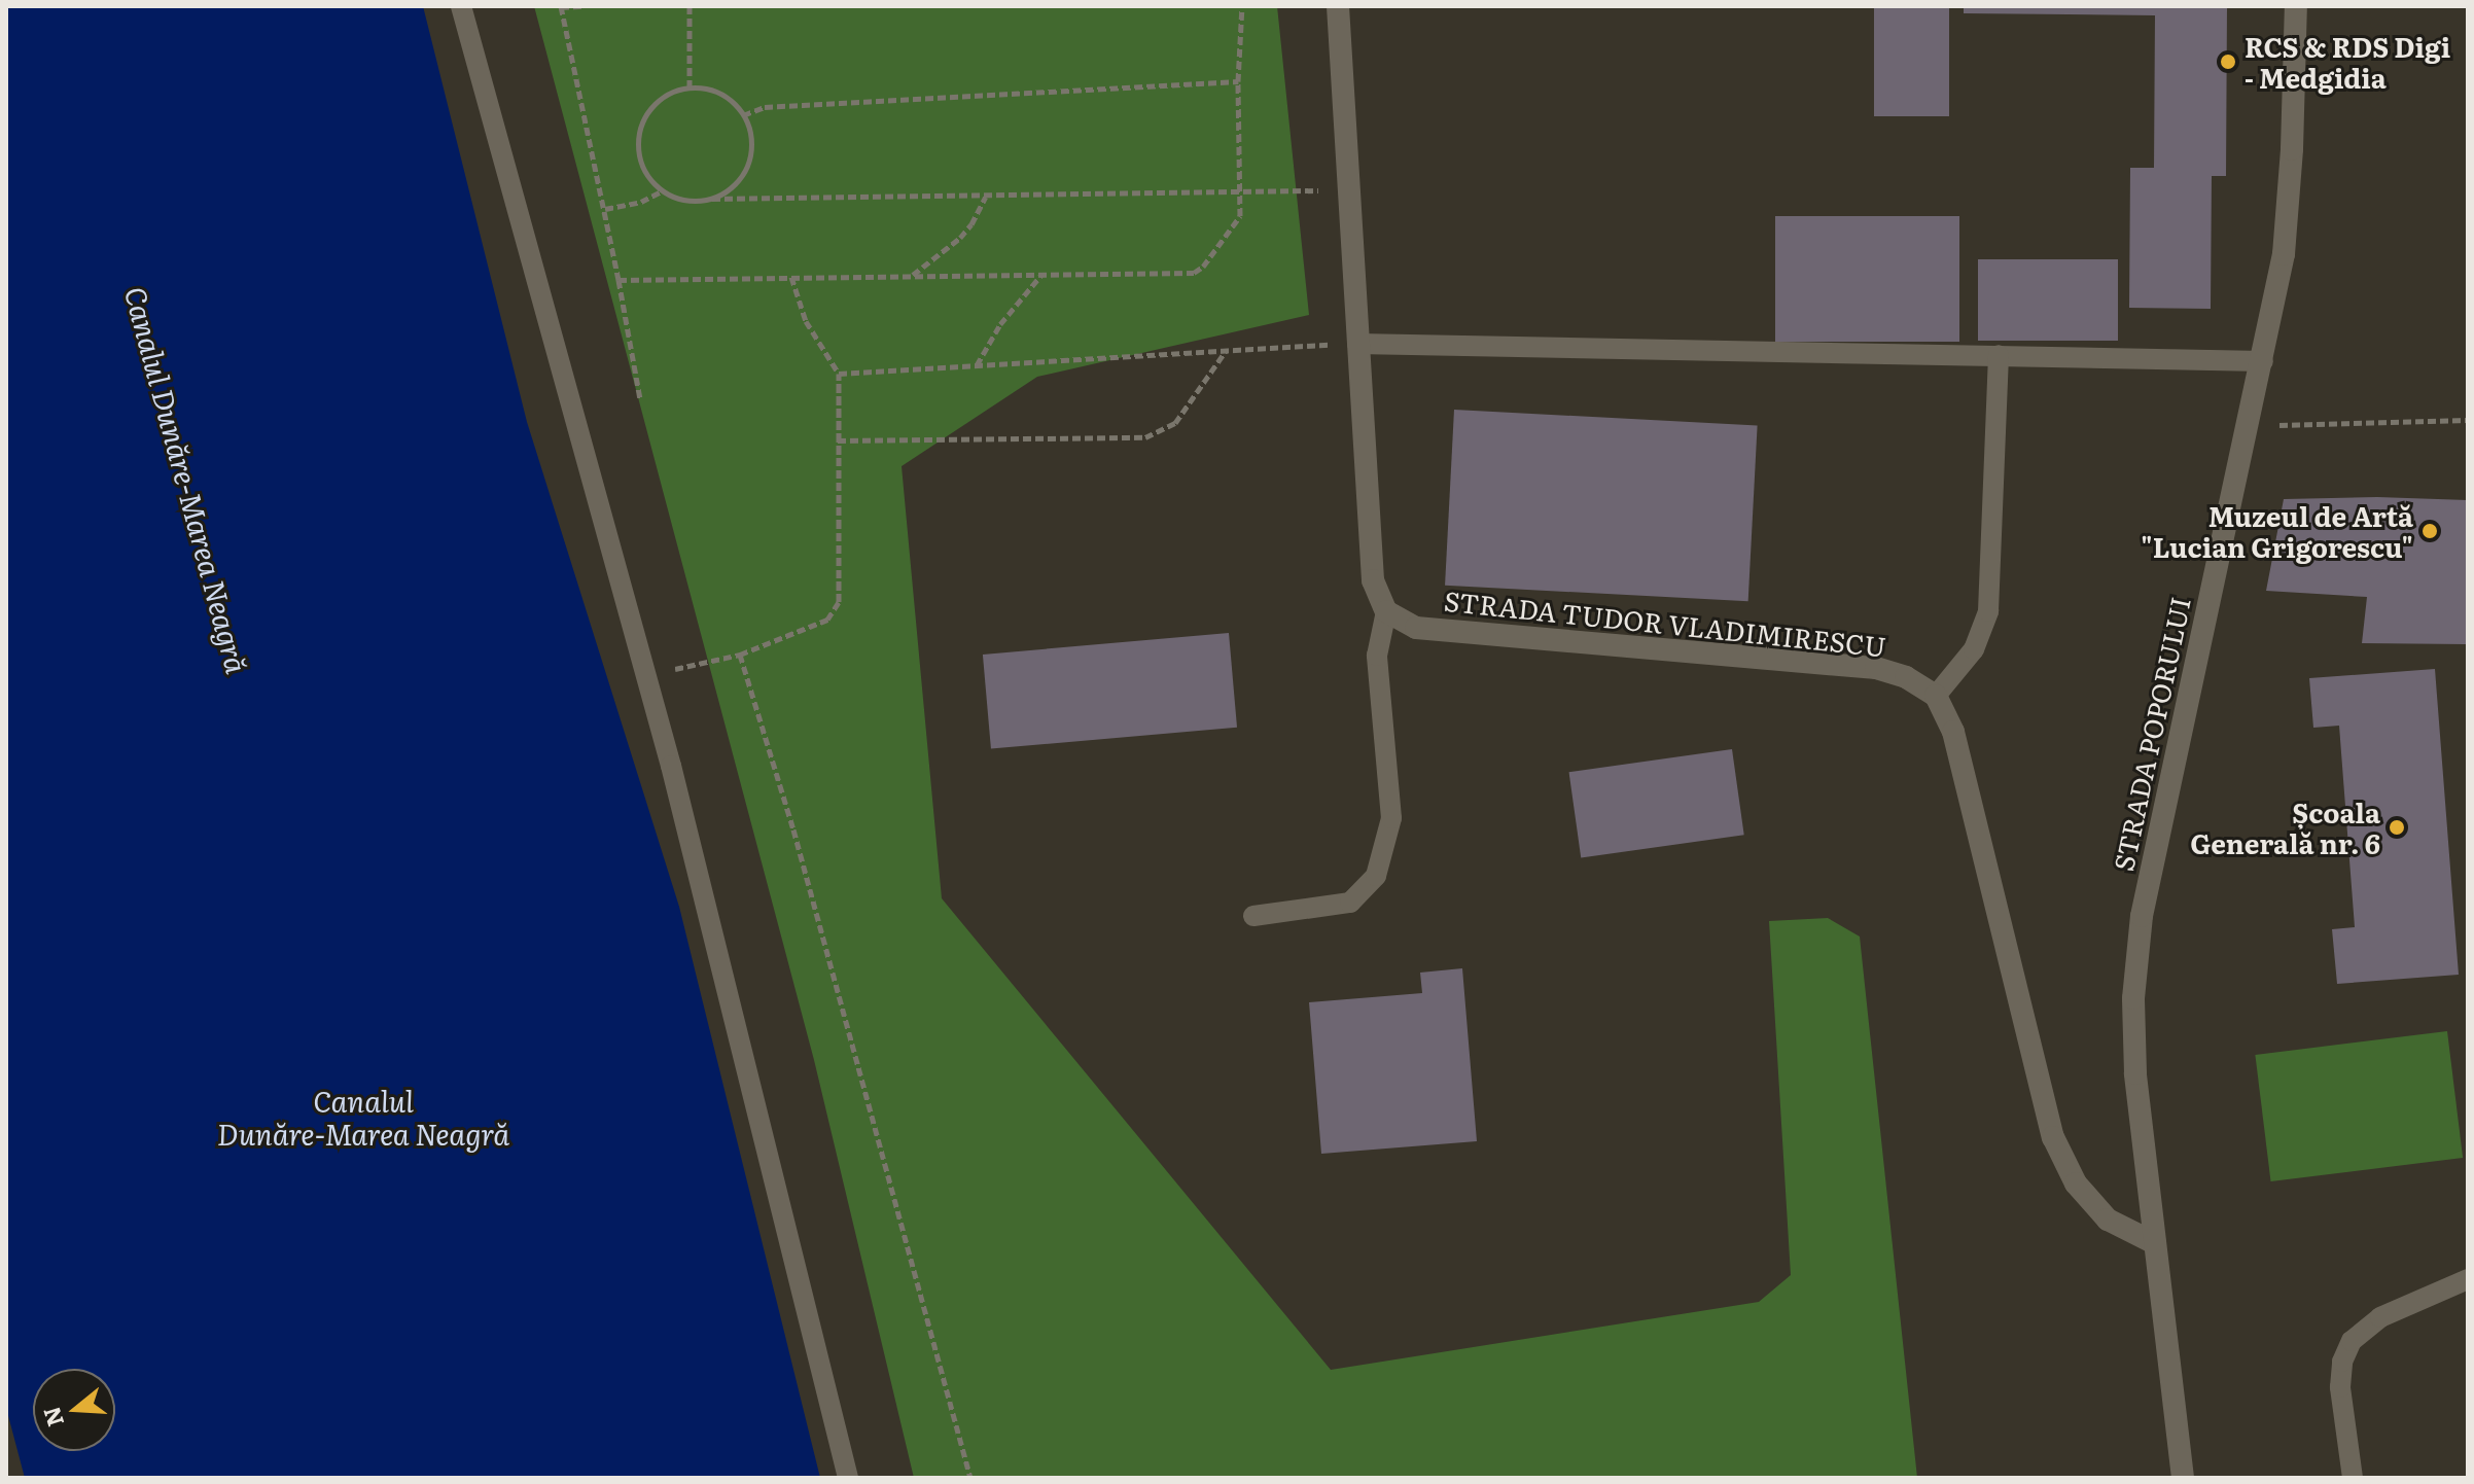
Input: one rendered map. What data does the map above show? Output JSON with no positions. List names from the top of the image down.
{
  "streets": {
    "street": ["STRADA TUDOR VLADIMIRESCU", "STRADA POPORULUI"]
  },
  "water": ["Canalul Dunăre-Marea Neagră"],
  "places": ["RCS & RDS Digi - Medgidia", "Muzeul de Artă \"Lucian Grigorescu\"", "Școala Generală nr. 6"],
  "north": "left"
}
